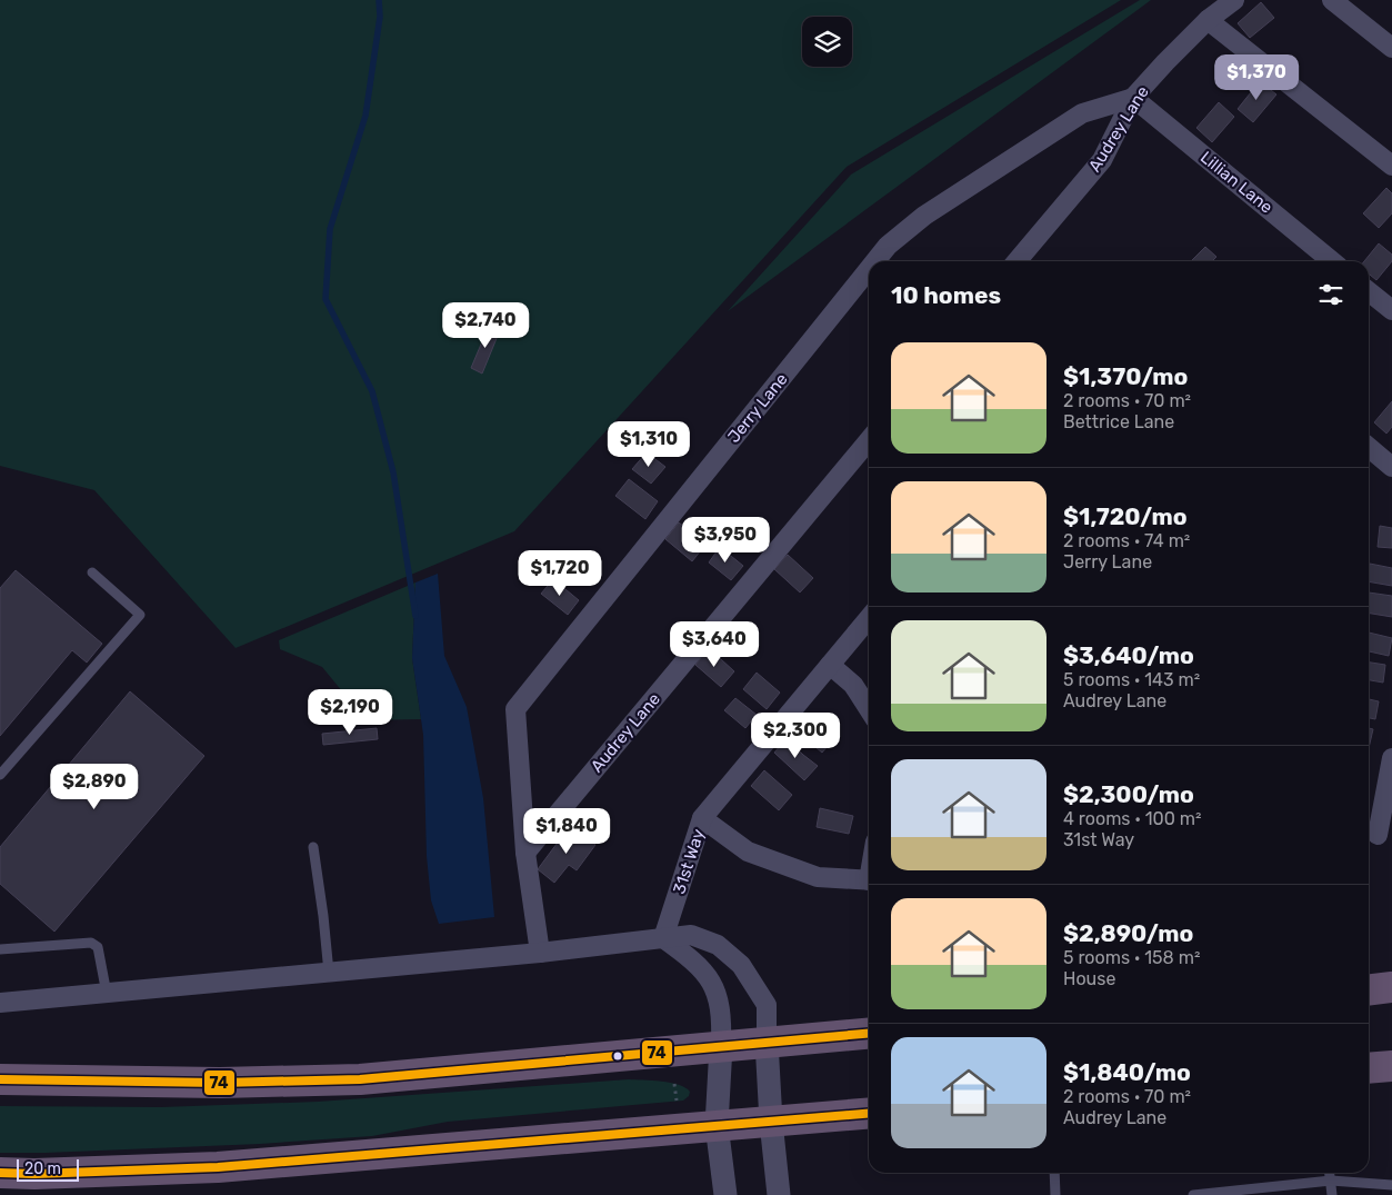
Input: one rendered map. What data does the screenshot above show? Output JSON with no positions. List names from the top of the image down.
{
  "streets": {
    "street": [
      "Audrey Lane",
      "Lillian Lane",
      "Jerry Lane",
      "31st Way"
    ]
  },
  "crossings": [
    ["Audrey Lane", "Lillian Lane"],
    ["Audrey Lane", "Jerry Lane"],
    ["Lillian Lane", "Jerry Lane"]
  ],
  "lines": ["transit line 74"],
  "scale_bar": "20 m",
  "page": {
    "price": [
      "$1,370",
      "$2,740",
      "$1,310",
      "$3,950",
      "$1,720",
      "$3,640",
      "$2,190",
      "$2,300",
      "$2,890",
      "$1,840"
    ],
    "heading": "10 homes",
    "list": [
      {
        "name": "$1,370/mo",
        "note": "2 rooms · 70 m² · Bettrice Lane"
      },
      {
        "name": "$1,720/mo",
        "note": "2 rooms · 74 m² · Jerry Lane"
      },
      {
        "name": "$3,640/mo",
        "note": "5 rooms · 143 m² · Audrey Lane"
      },
      {
        "name": "$2,300/mo",
        "note": "4 rooms · 100 m² · 31st Way"
      },
      {
        "name": "$2,890/mo",
        "note": "5 rooms · 158 m² · House"
      },
      {
        "name": "$1,840/mo",
        "note": "2 rooms · 70 m² · Audrey Lane"
      }
    ],
    "scale": "20 m"
  }
}
